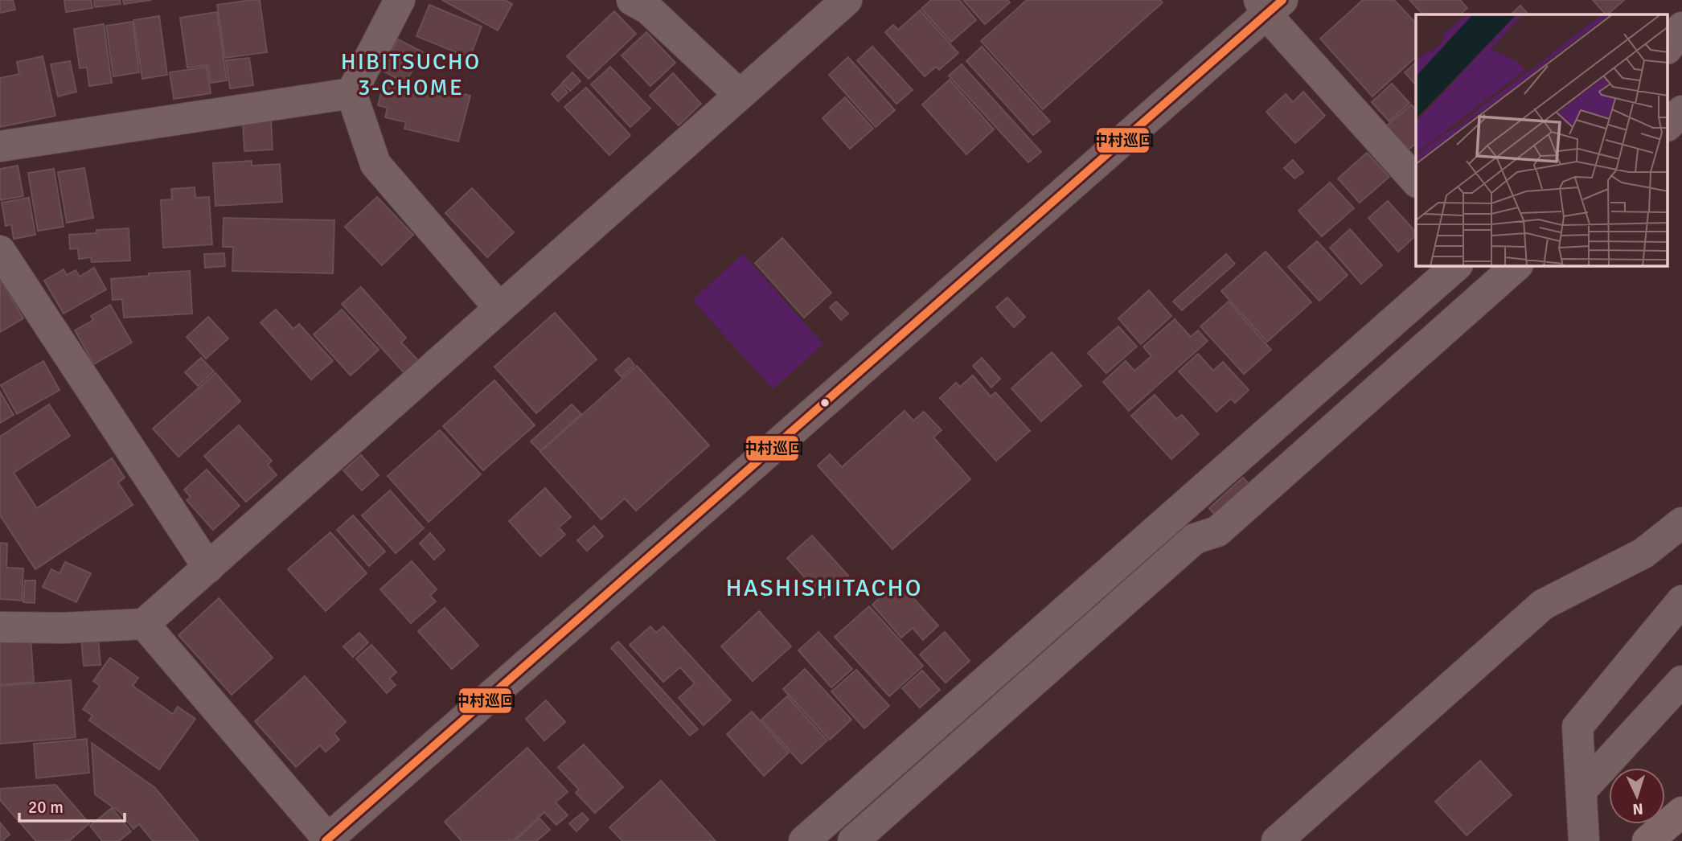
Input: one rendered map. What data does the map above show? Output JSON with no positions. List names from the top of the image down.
{
  "districts": ["HIBITSUCHO 3-CHOME", "HASHISHITACHO"],
  "lines": ["transit line 中村巡回"],
  "scale_bar": "20 m",
  "north": "bottom"
}
